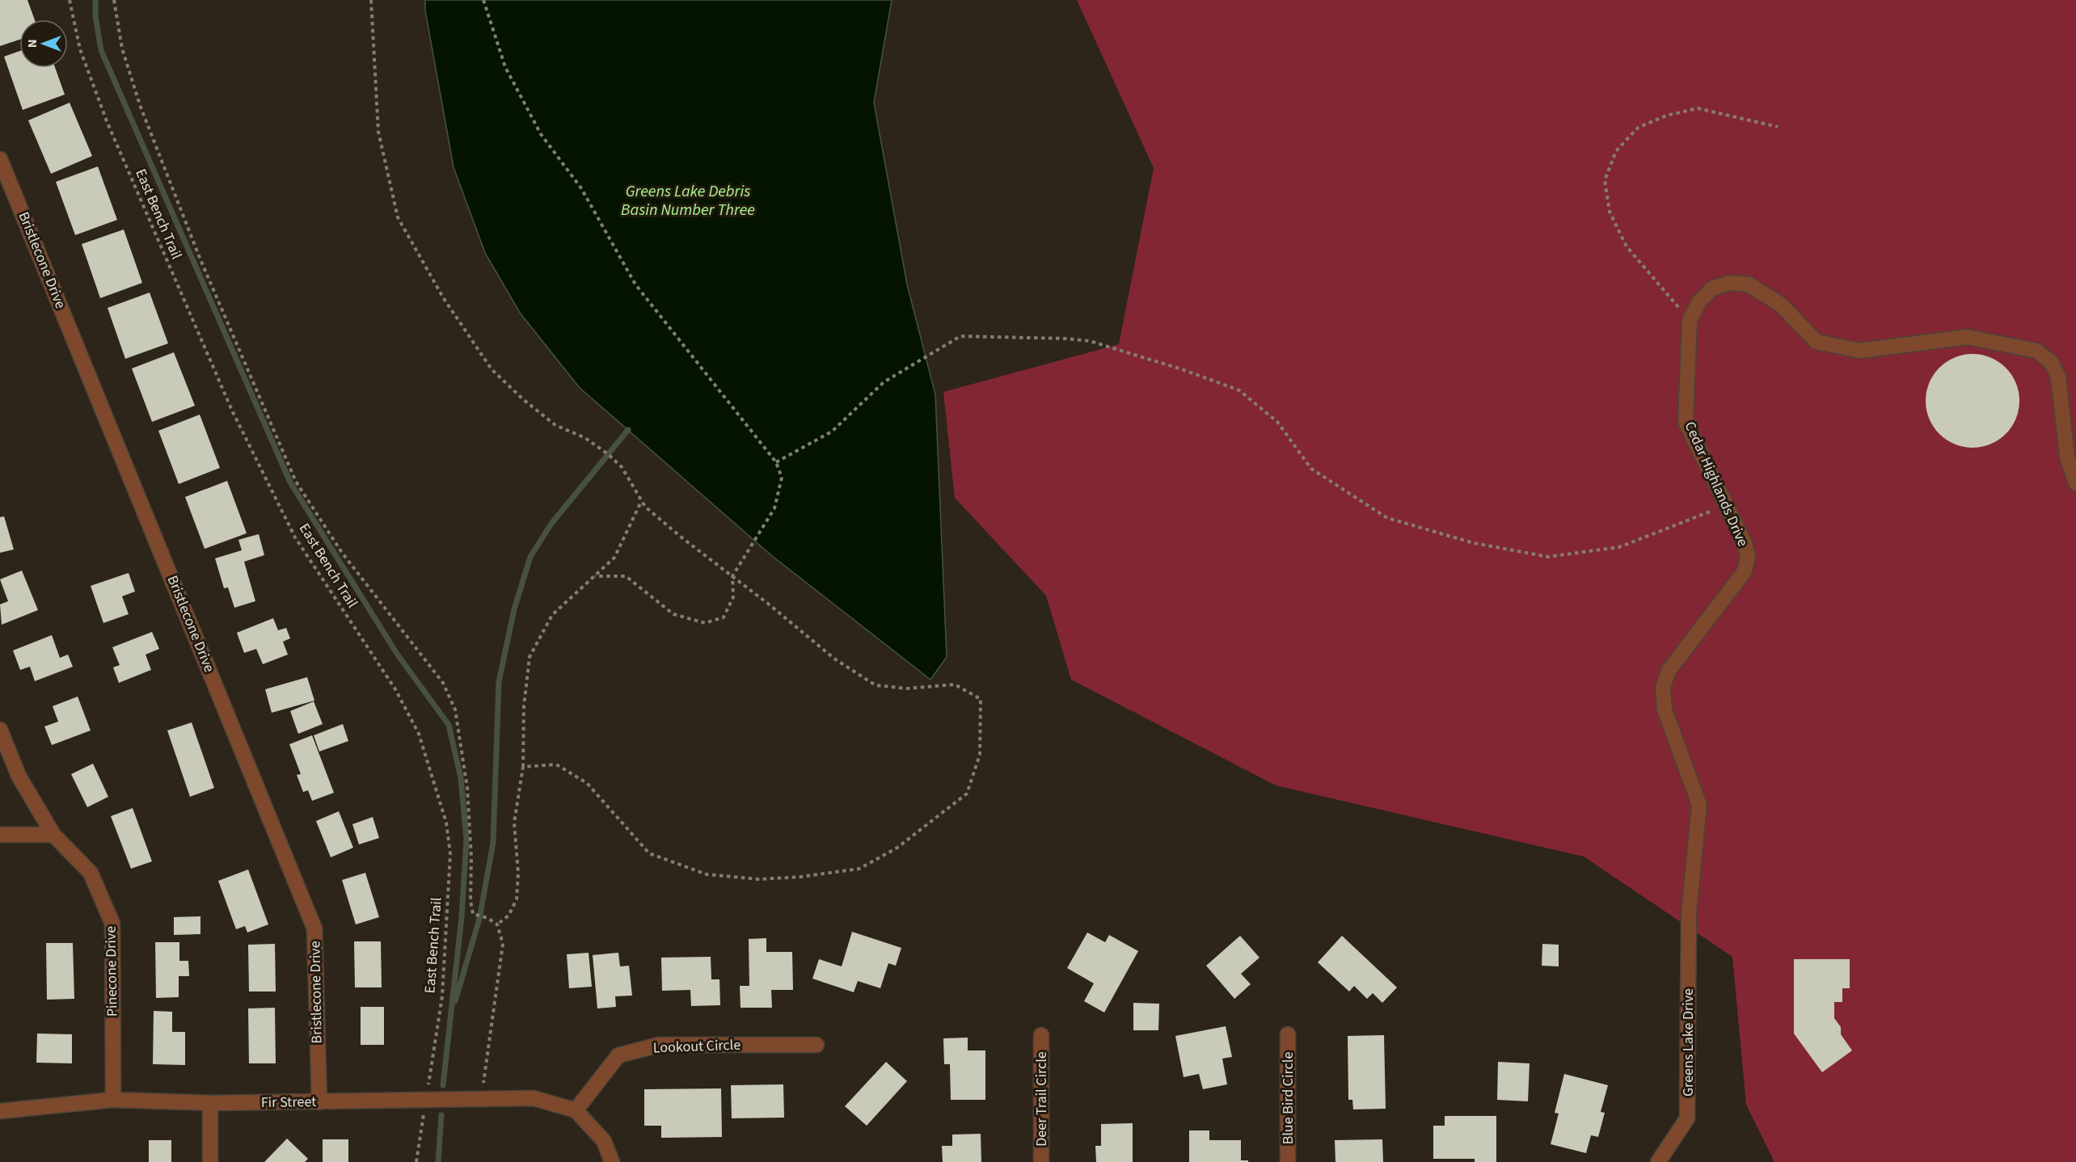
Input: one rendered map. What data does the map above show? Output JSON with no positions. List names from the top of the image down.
{
  "streets": {
    "street": [
      "Bristlecone Drive",
      "Cedar Highlands Drive",
      "Pinecone Drive",
      "Greens Lake Drive",
      "Lookout Circle",
      "Blue Bird Circle",
      "Deer Trail Circle",
      "Fir Street"
    ],
    "path": ["East Bench Trail"]
  },
  "crossings": [
    ["East Bench Trail", "Fir Street"],
    ["Bristlecone Drive", "Fir Street"],
    ["Cedar Highlands Drive", "Greens Lake Drive"],
    ["Pinecone Drive", "Fir Street"],
    ["Lookout Circle", "Fir Street"]
  ],
  "water": ["Greens Lake Debris Basin Number Three"],
  "north": "left"
}
